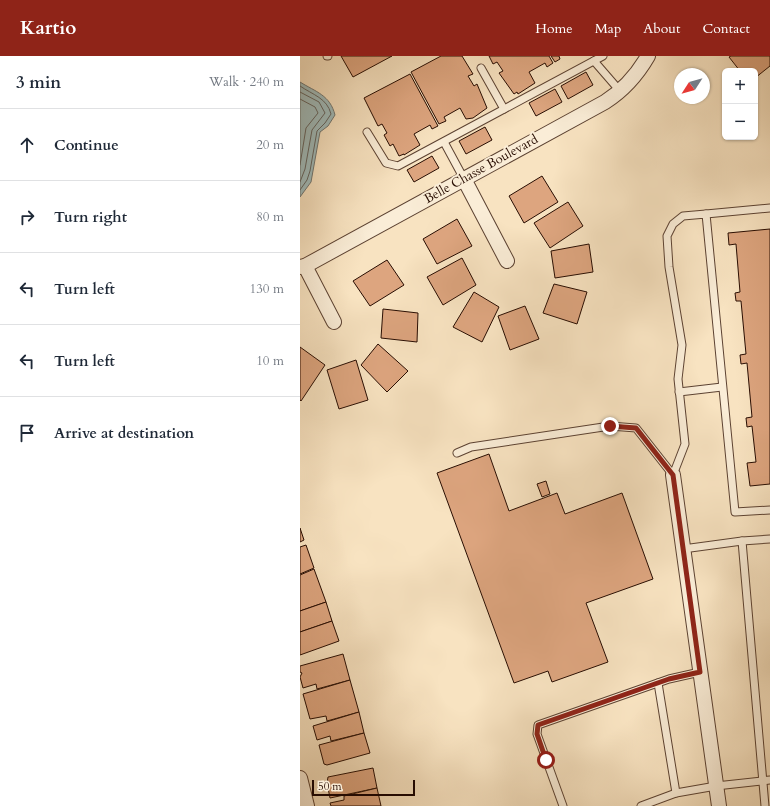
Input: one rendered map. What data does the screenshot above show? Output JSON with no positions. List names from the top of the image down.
{
  "streets": {
    "street": ["Belle Chasse Boulevard"]
  },
  "scale_bar": "50 m",
  "north": "bottom left",
  "page": {
    "header": "Kartio",
    "nav": [
      "Home",
      "Map",
      "About",
      "Contact"
    ],
    "heading": ["3 min", "Walk · 240 m"],
    "map_buttons": ["+", "−"],
    "list": [
      ["Continue", "20 m"],
      ["Turn right", "80 m"],
      ["Turn left", "130 m"],
      ["Turn left", "10 m"],
      "Arrive at destination"
    ],
    "scale": "50 m"
  }
}
